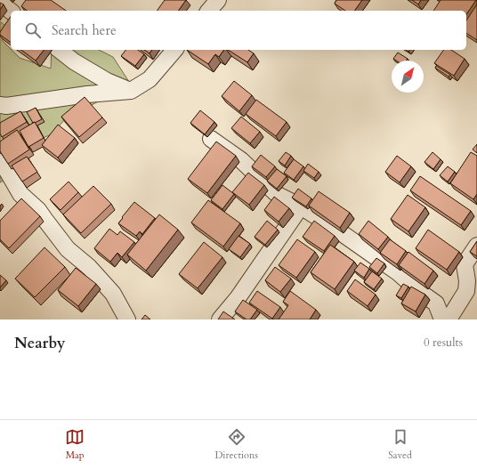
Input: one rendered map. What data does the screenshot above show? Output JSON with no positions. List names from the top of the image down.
{
  "north": "top right",
  "page": {
    "search": "Search here",
    "heading": ["Nearby", "0 results"],
    "nav": ["Map", "Directions", "Saved"]
  }
}
